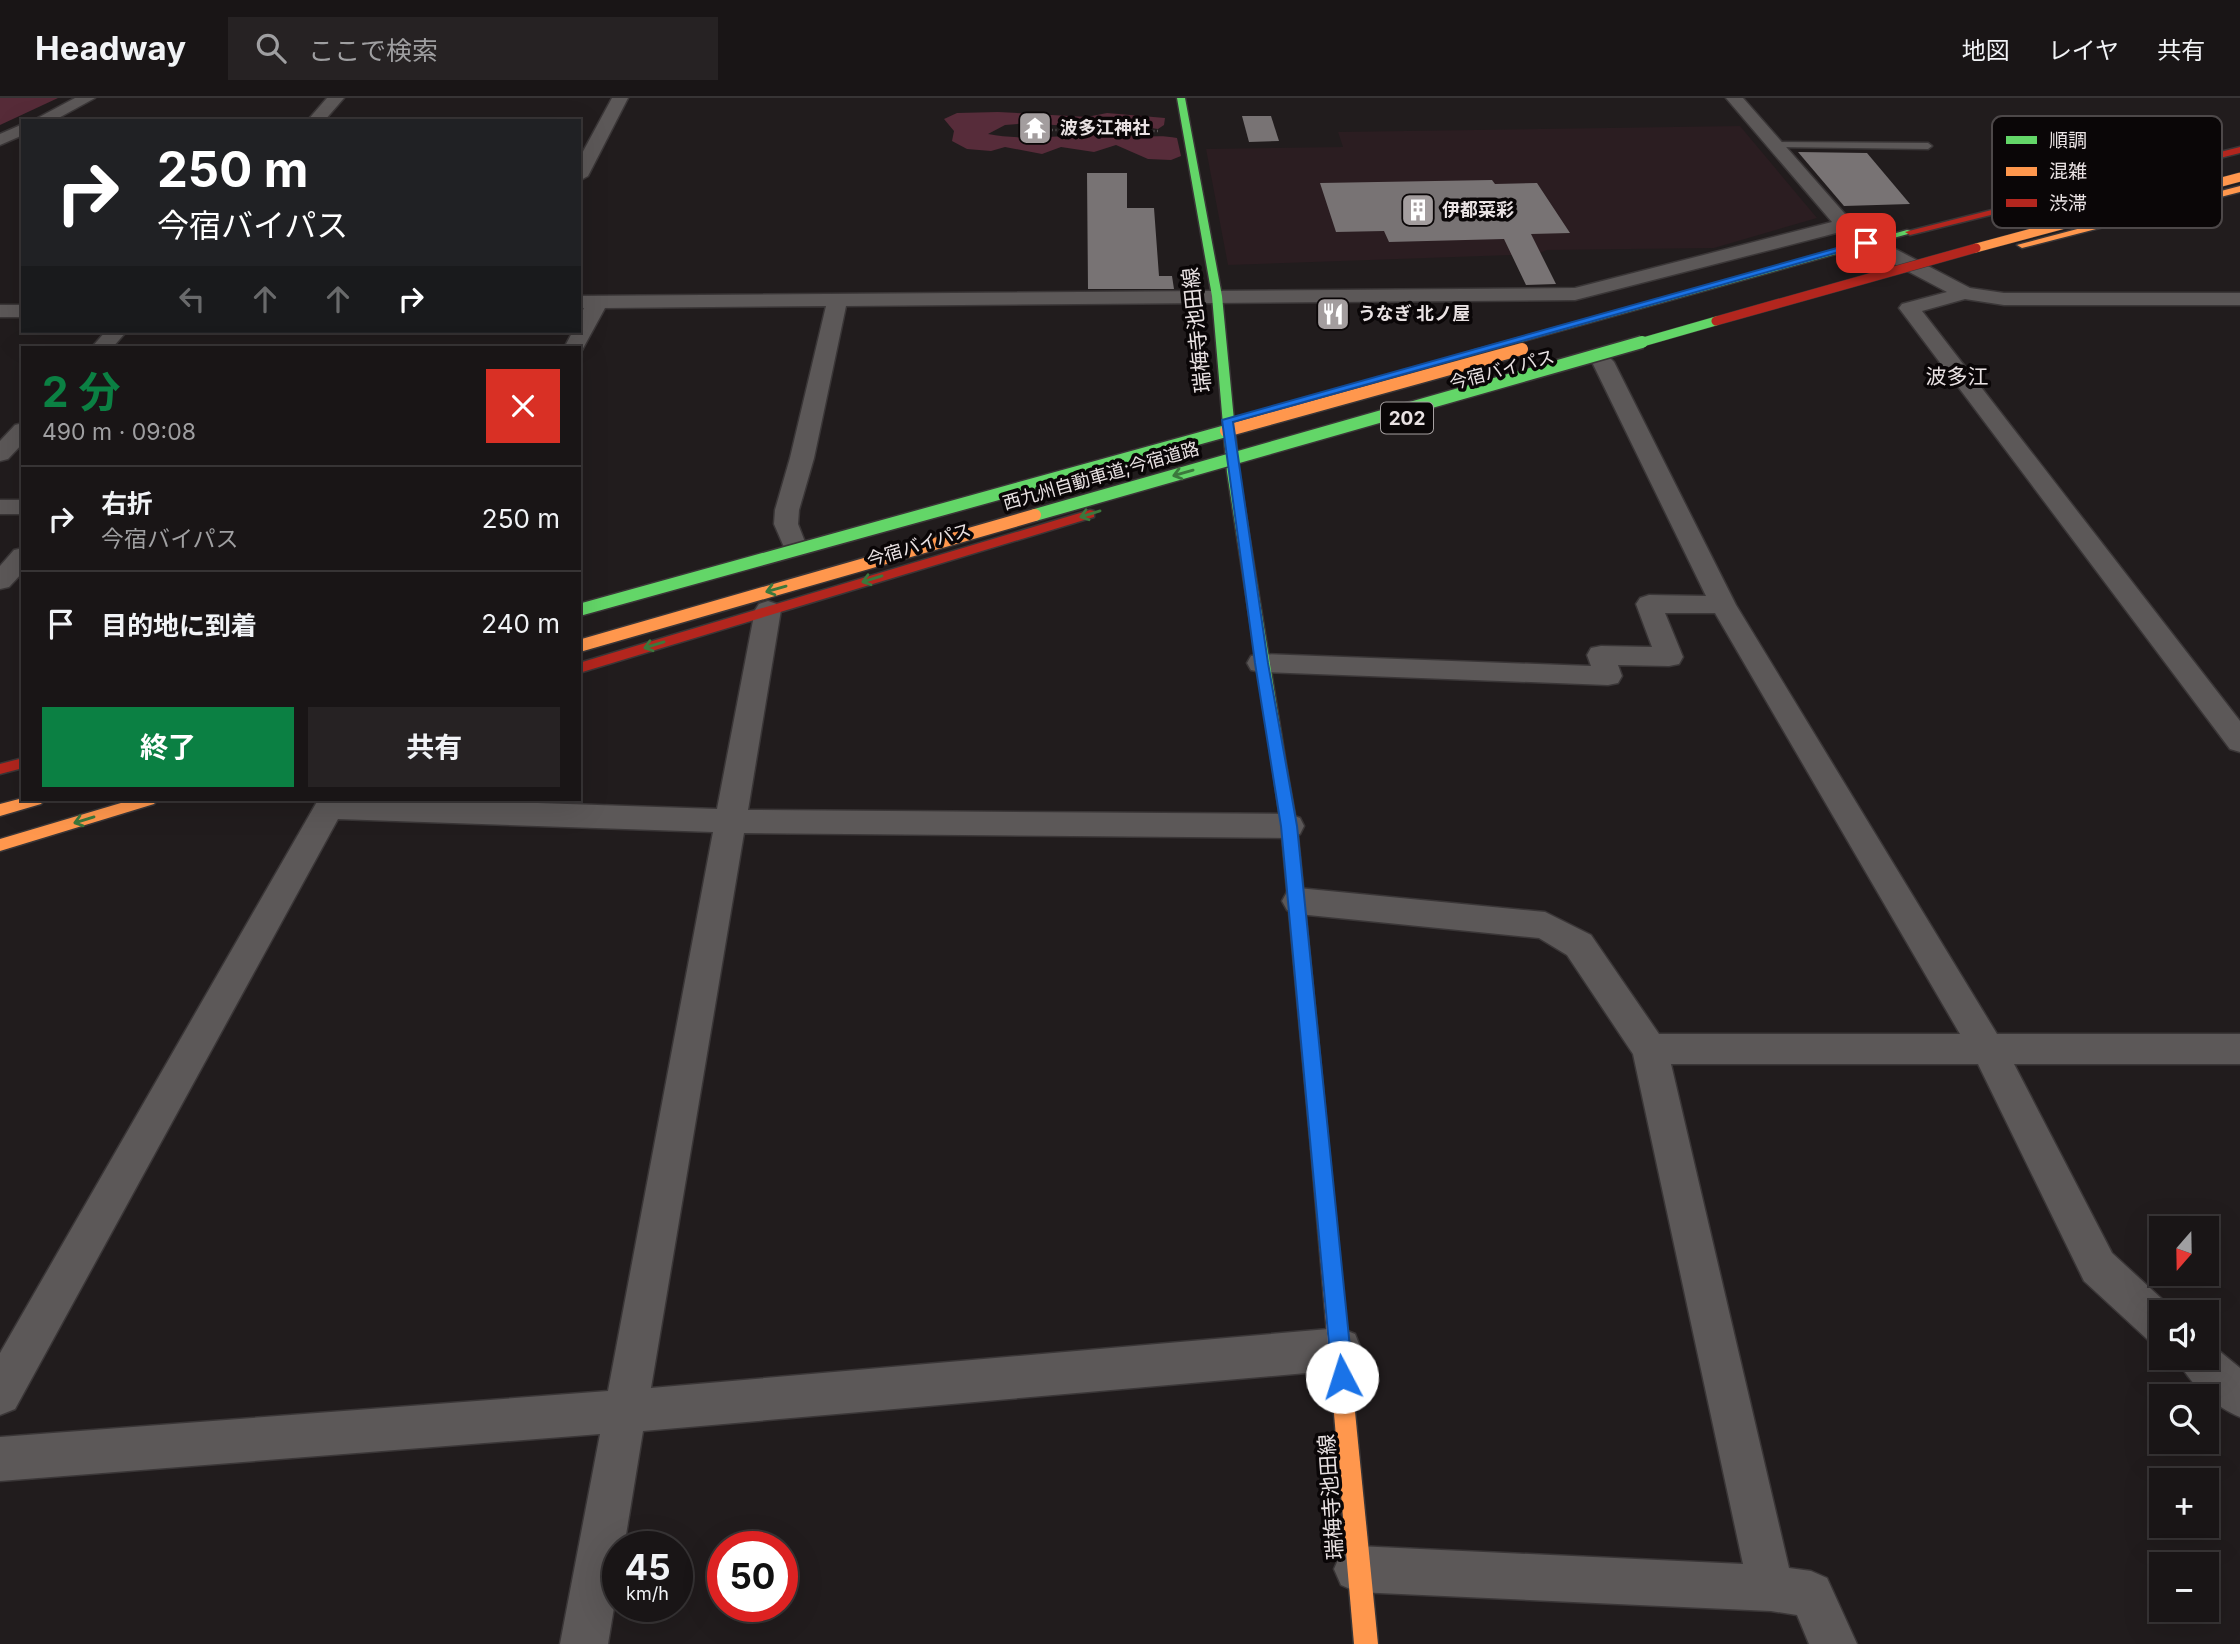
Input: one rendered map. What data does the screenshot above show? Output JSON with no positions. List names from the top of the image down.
{
  "streets": {
    "main road": [
      "瑞梅寺池田線",
      "今宿バイパス",
      "202",
      "西九州自動車道;今宿道路"
    ]
  },
  "crossings": [
    ["瑞梅寺池田線", "今宿バイパス"],
    ["今宿バイパス", "西九州自動車道;今宿道路"]
  ],
  "districts": ["波多江"],
  "places": {
    "temple": ["波多江神社"],
    "building": ["伊都菜彩"],
    "restaurant": ["うなぎ 北ノ屋"]
  },
  "legend": ["順調", "混雑", "渋滞"],
  "north": "bottom",
  "page": {
    "header": "Headway",
    "search": "ここで検索",
    "nav": ["地図", "レイヤ", "共有"],
    "turn": ["250 m", "今宿バイパス"],
    "heading": ["2 分", "490 m · 09:08"],
    "list": [
      {
        "name": "右折",
        "note": "今宿バイパス",
        "value": "250 m"
      },
      {
        "name": "目的地に到着",
        "value": "240 m"
      }
    ],
    "buttons": ["終了", "共有"],
    "map_buttons": ["+", "−"],
    "speed": "45 km/h",
    "limit": "50"
  }
}
